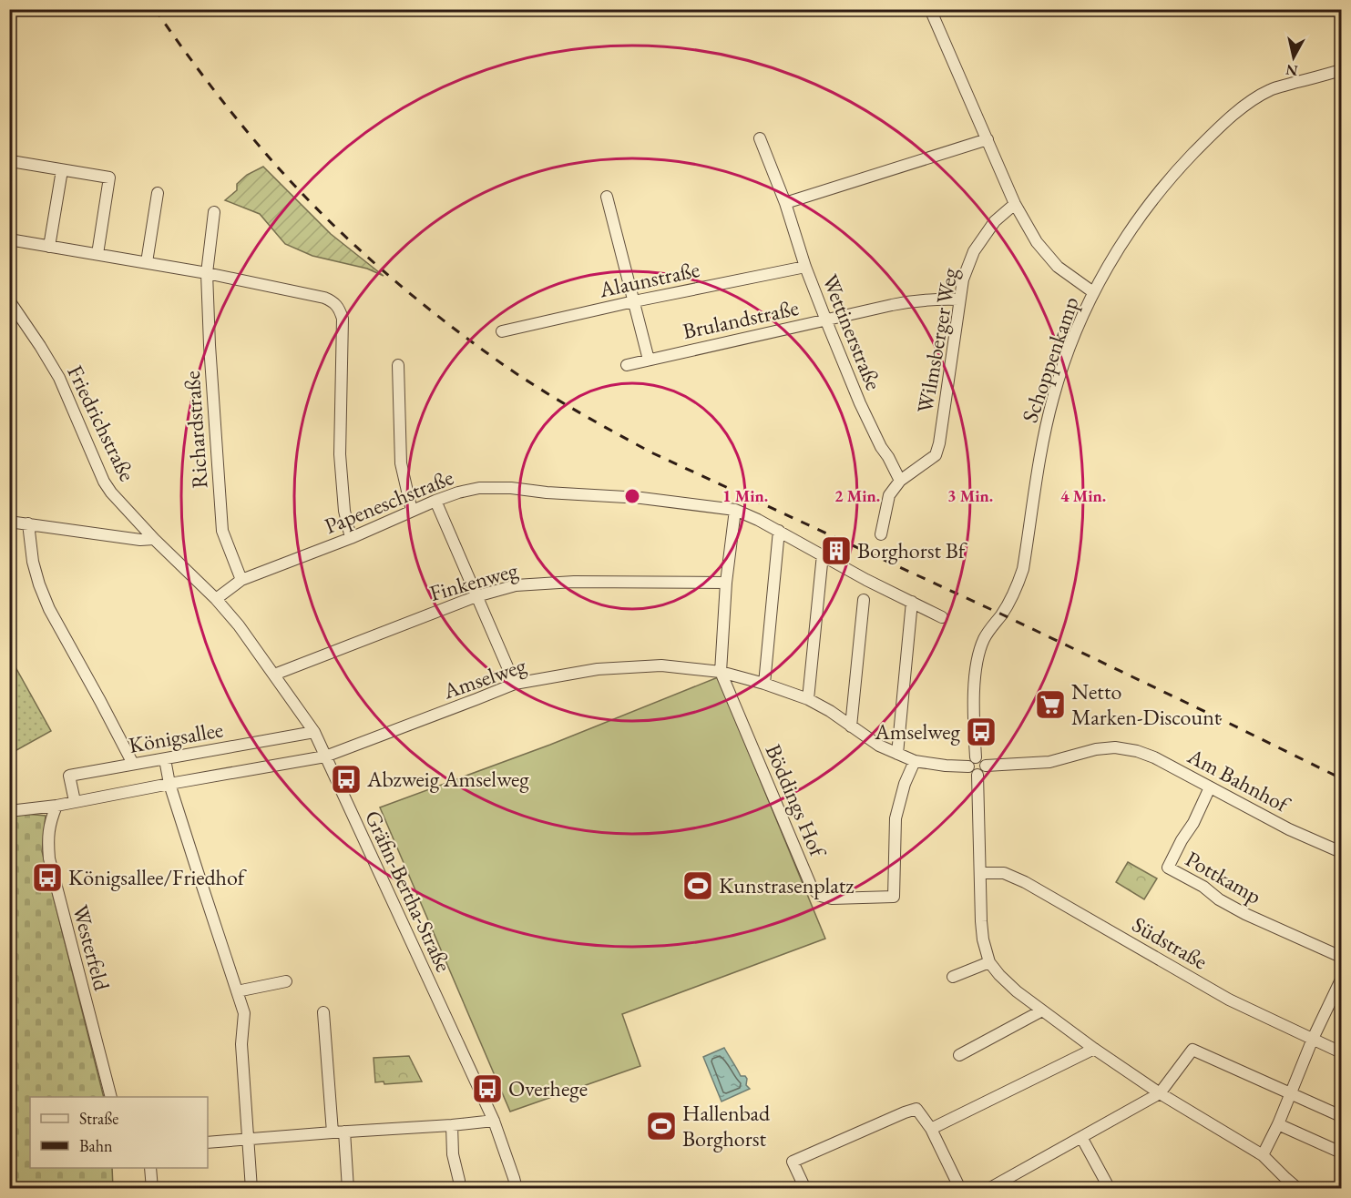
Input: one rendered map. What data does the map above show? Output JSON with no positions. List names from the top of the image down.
{
  "streets": {
    "street": [
      "Alaunstraße",
      "Brulandstraße",
      "Wettinerstraße",
      "Wilmsberger Weg",
      "Schoppenkamp",
      "Friedrichstraße",
      "Richardstraße",
      "Papeneschstraße",
      "Finkenweg",
      "Amselweg",
      "Königsallee",
      "Am Bahnhof",
      "Böddings Hof",
      "Pottkamp",
      "Gräfin-Bertha-Straße",
      "Südstraße",
      "Westerfeld"
    ]
  },
  "crossings": [
    ["Alaunstraße", "Wettinerstraße"],
    ["Brulandstraße", "Wettinerstraße"],
    ["Brulandstraße", "Wilmsberger Weg"],
    ["Wettinerstraße", "Wilmsberger Weg"],
    ["Schoppenkamp", "Amselweg"],
    ["Schoppenkamp", "Am Bahnhof"],
    ["Schoppenkamp", "Südstraße"],
    ["Friedrichstraße", "Papeneschstraße"],
    ["Friedrichstraße", "Gräfin-Bertha-Straße"],
    ["Richardstraße", "Papeneschstraße"],
    ["Papeneschstraße", "Gräfin-Bertha-Straße"],
    ["Finkenweg", "Gräfin-Bertha-Straße"],
    ["Amselweg", "Königsallee"],
    ["Amselweg", "Am Bahnhof"],
    ["Amselweg", "Böddings Hof"],
    ["Amselweg", "Gräfin-Bertha-Straße"],
    ["Königsallee", "Gräfin-Bertha-Straße"],
    ["Königsallee", "Westerfeld"],
    ["Am Bahnhof", "Pottkamp"]
  ],
  "places": {
    "building": ["Borghorst Bf"],
    "supermarket": ["Netto Marken-Discount"],
    "bus stop": [
      "Amselweg",
      "Abzweig Amselweg",
      "Königsallee/Friedhof",
      "Overhege"
    ],
    "sports": ["Kunstrasenplatz", "Hallenbad Borghorst"]
  },
  "legend": ["Straße", "Bahn"],
  "north": "bottom",
  "rings": [
    "1 Min.",
    "2 Min.",
    "3 Min.",
    "4 Min."
  ]
}
